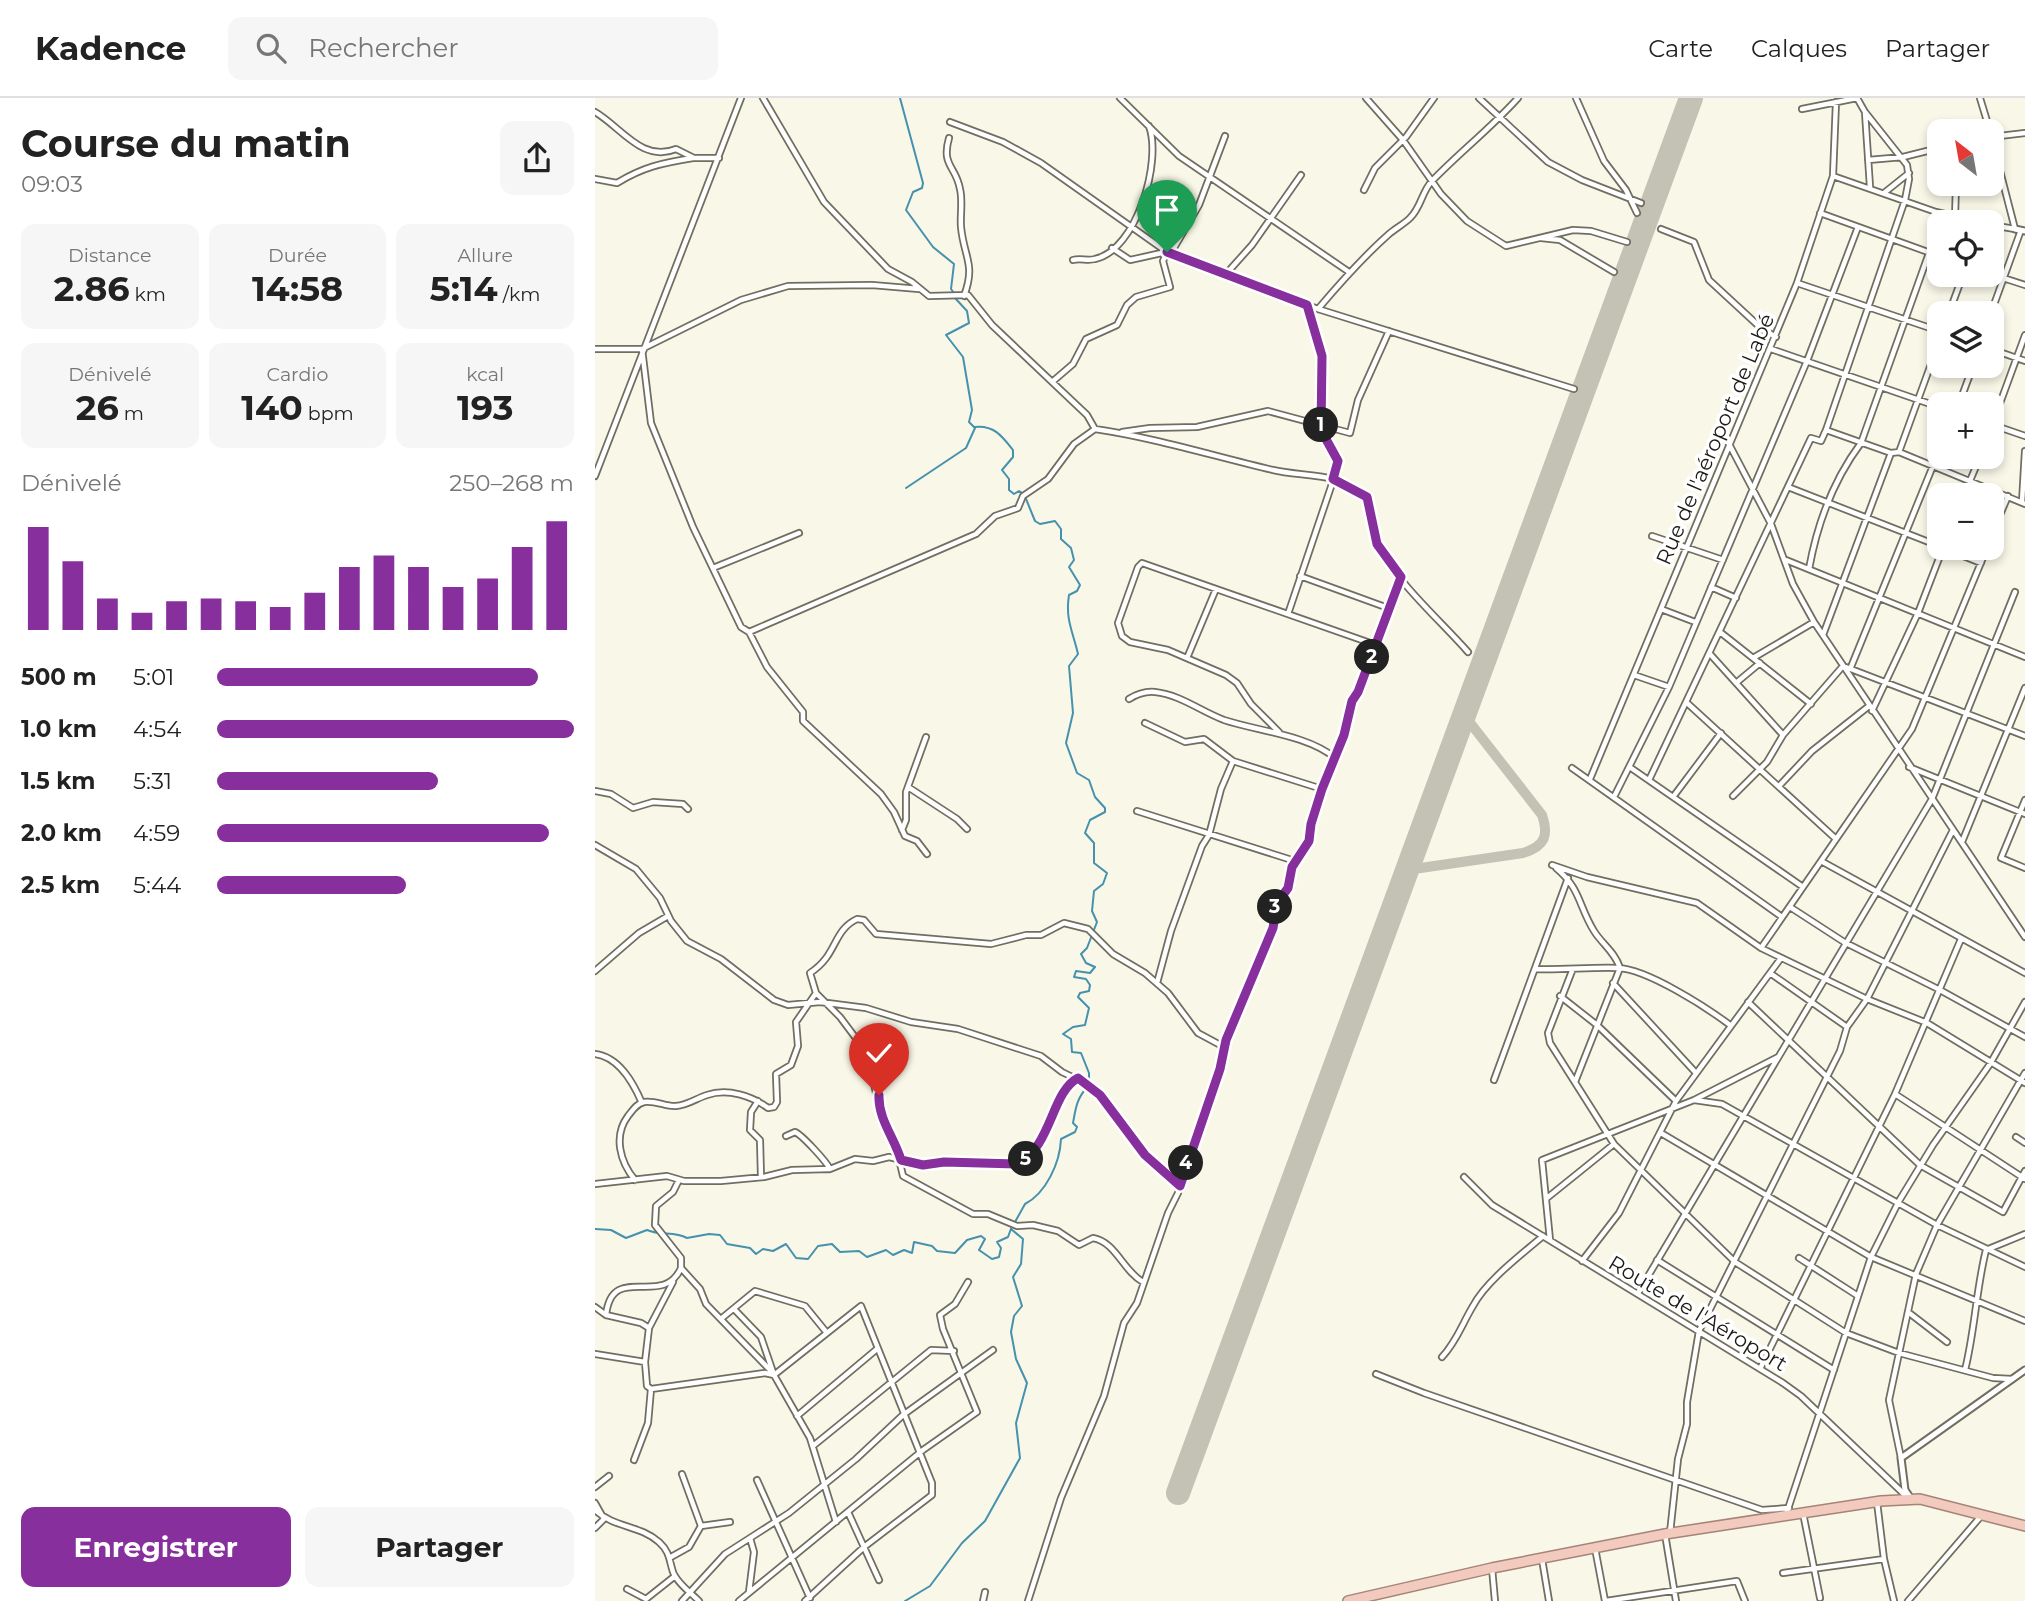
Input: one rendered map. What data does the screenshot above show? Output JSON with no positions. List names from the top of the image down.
{
  "streets": {
    "street": ["Rue de l'aéroport de Labé", "Route de l'Aéroport"]
  },
  "north": "top left",
  "page": {
    "header": "Kadence",
    "search": "Rechercher",
    "nav": ["Carte", "Calques", "Partager"],
    "heading": ["Course du matin", "09:03"],
    "map_buttons": ["+", "−"],
    "stats": [
      ["Distance", "2.86 km"],
      ["Durée", "14:58"],
      ["Allure", "5:14 /km"],
      ["Dénivelé", "26 m"],
      ["Cardio", "140 bpm"],
      ["kcal", "193"]
    ],
    "pins": [
      "1",
      "2",
      "3",
      "5",
      "4"
    ],
    "chart": ["Dénivelé", "250–268 m"],
    "list": [
      {
        "name": "500 m",
        "note": "5:01"
      },
      {
        "name": "1.0 km",
        "note": "4:54"
      },
      {
        "name": "1.5 km",
        "note": "5:31"
      },
      {
        "name": "2.0 km",
        "note": "4:59"
      },
      {
        "name": "2.5 km",
        "note": "5:44"
      }
    ],
    "buttons": ["Enregistrer", "Partager"]
  }
}
